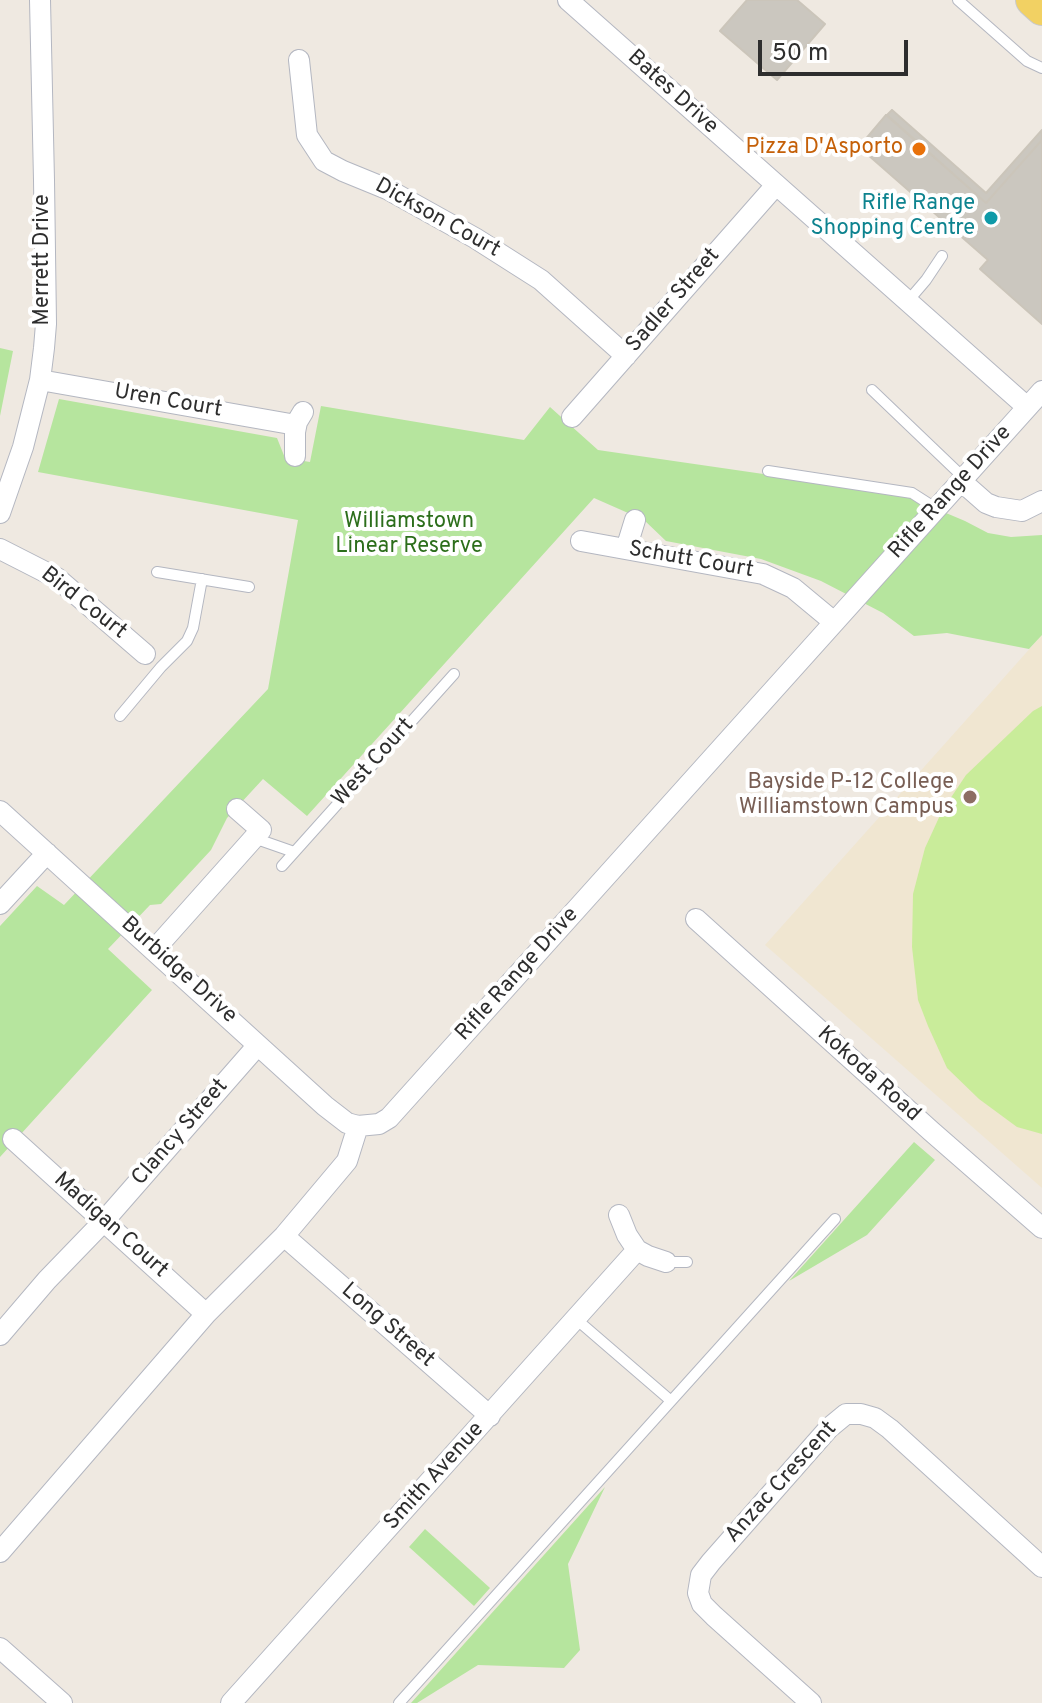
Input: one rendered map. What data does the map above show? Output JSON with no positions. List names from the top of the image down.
{
  "streets": {
    "street": [
      "Bates Drive",
      "Dickson Court",
      "Merrett Drive",
      "Sadler Street",
      "Uren Court",
      "Rifle Range Drive",
      "Schutt Court",
      "Bird Court",
      "Burbidge Drive",
      "Kokoda Road",
      "Clancy Street",
      "Madigan Court",
      "Long Street",
      "Smith Avenue",
      "Anzac Crescent"
    ],
    "lane": ["West Court"]
  },
  "crossings": [
    ["Bates Drive", "Sadler Street"],
    ["Bates Drive", "Rifle Range Drive"],
    ["Dickson Court", "Sadler Street"],
    ["Merrett Drive", "Uren Court"],
    ["Rifle Range Drive", "Schutt Court"],
    ["Rifle Range Drive", "Burbidge Drive"],
    ["Burbidge Drive", "Clancy Street"],
    ["Clancy Street", "Madigan Court"],
    ["Long Street", "Smith Avenue"]
  ],
  "parks": ["Williamstown Linear Reserve"],
  "places": ["Pizza D'Asporto", "Rifle Range Shopping Centre", "Bayside P-12 College Williamstown Campus"],
  "scale_bar": "50 m"
}
